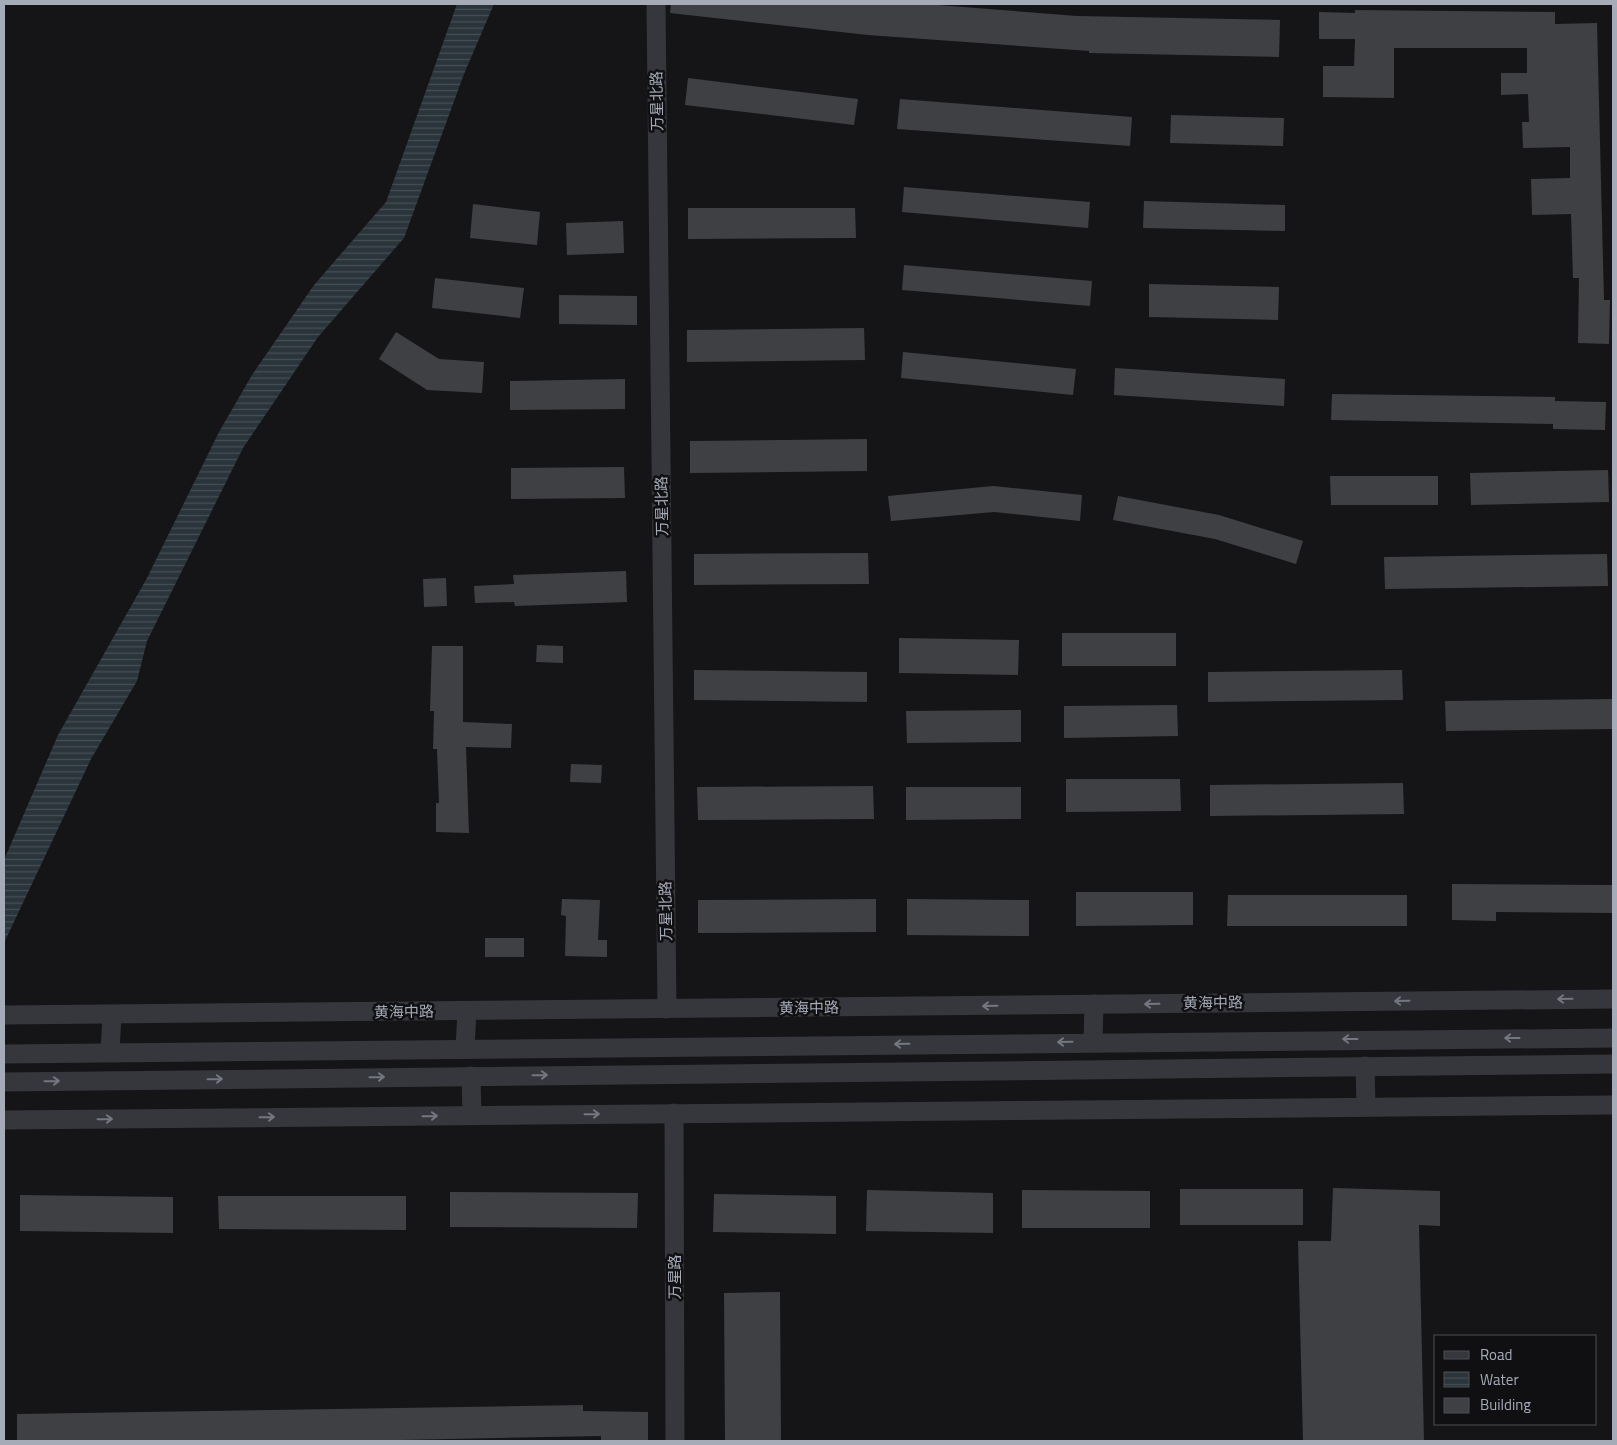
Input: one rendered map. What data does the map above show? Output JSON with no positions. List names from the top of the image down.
{
  "streets": {
    "street": ["万星北路", "黄海中路", "万星路"]
  },
  "crossings": [
    ["万星北路", "黄海中路"]
  ],
  "legend": ["Road", "Water", "Building"]
}
